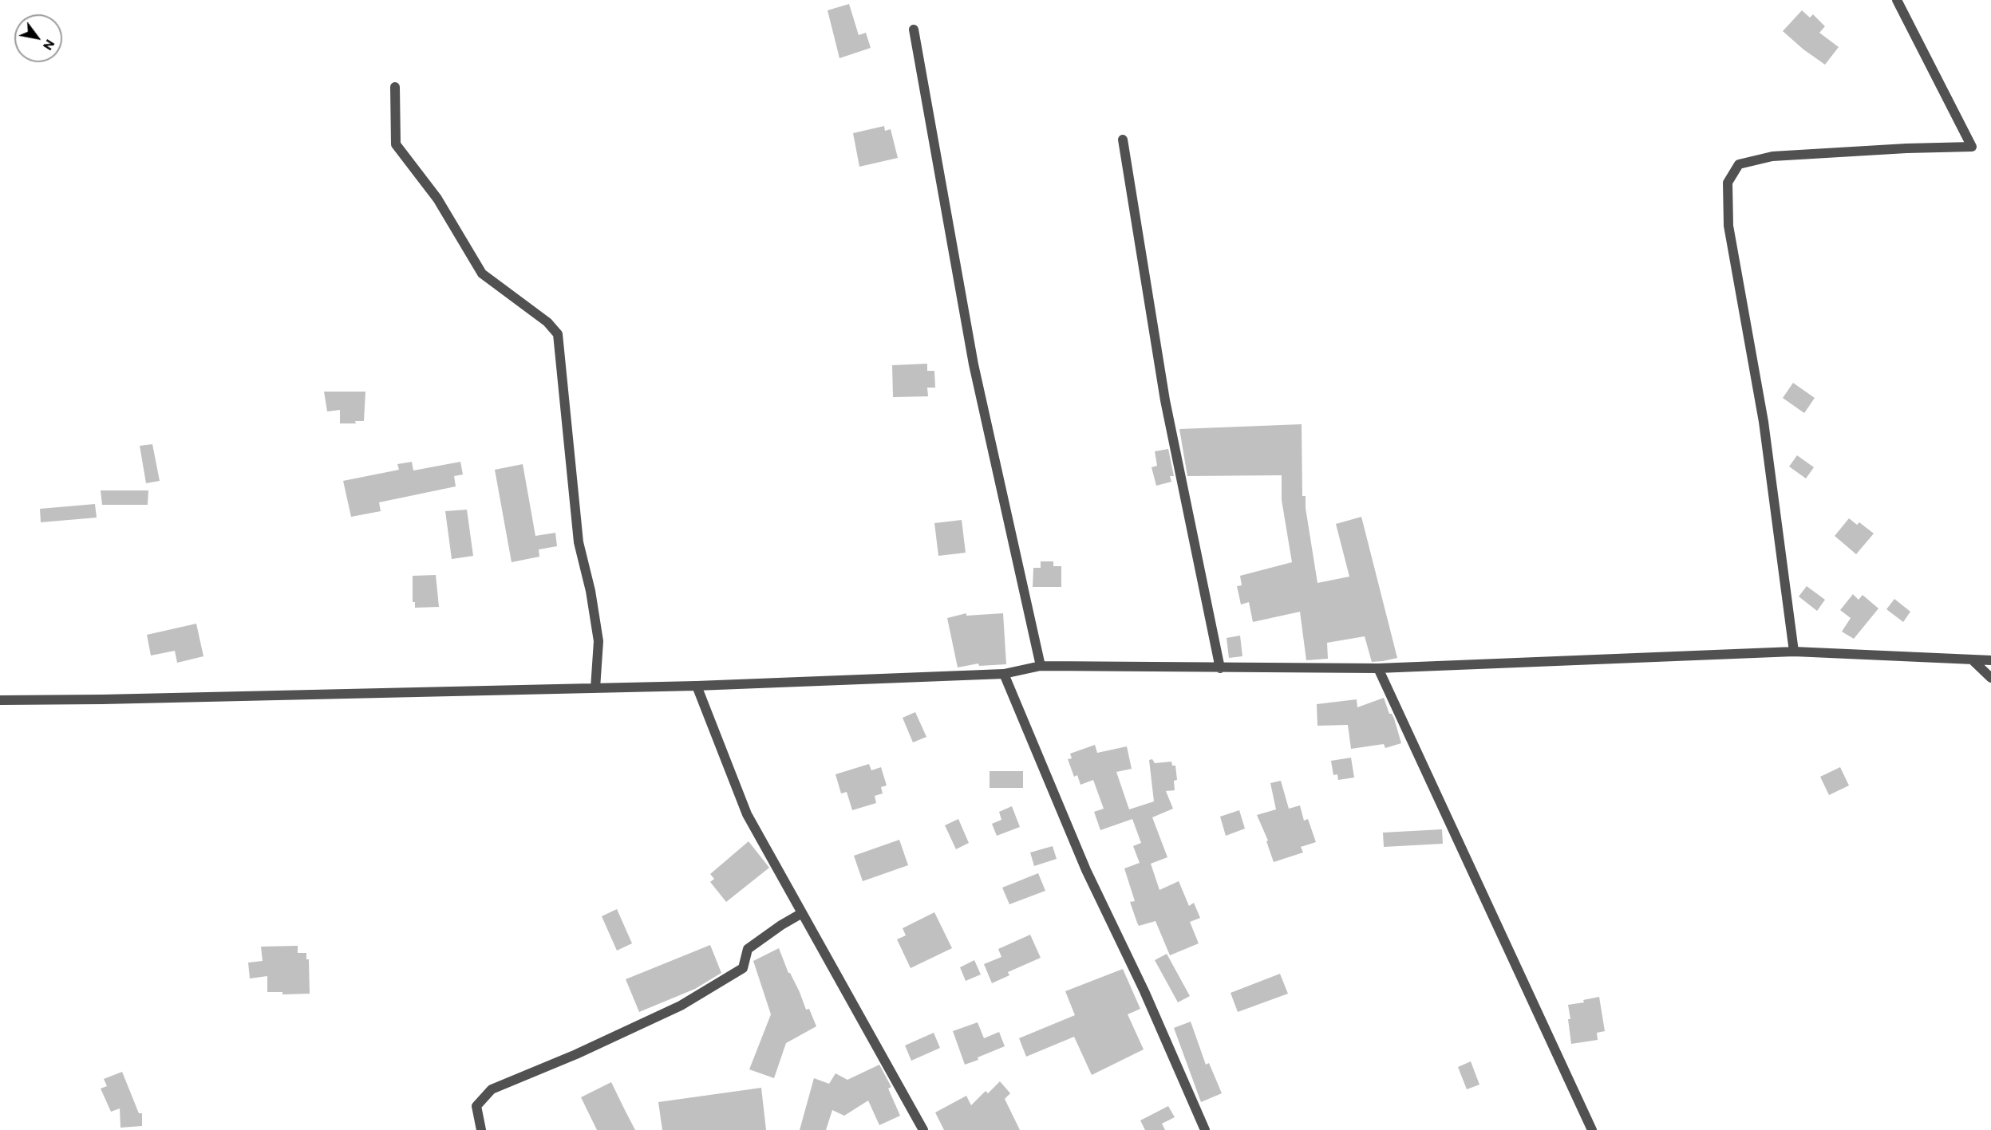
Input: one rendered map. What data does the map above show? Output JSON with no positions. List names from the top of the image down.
{
  "north": "bottom right"
}
